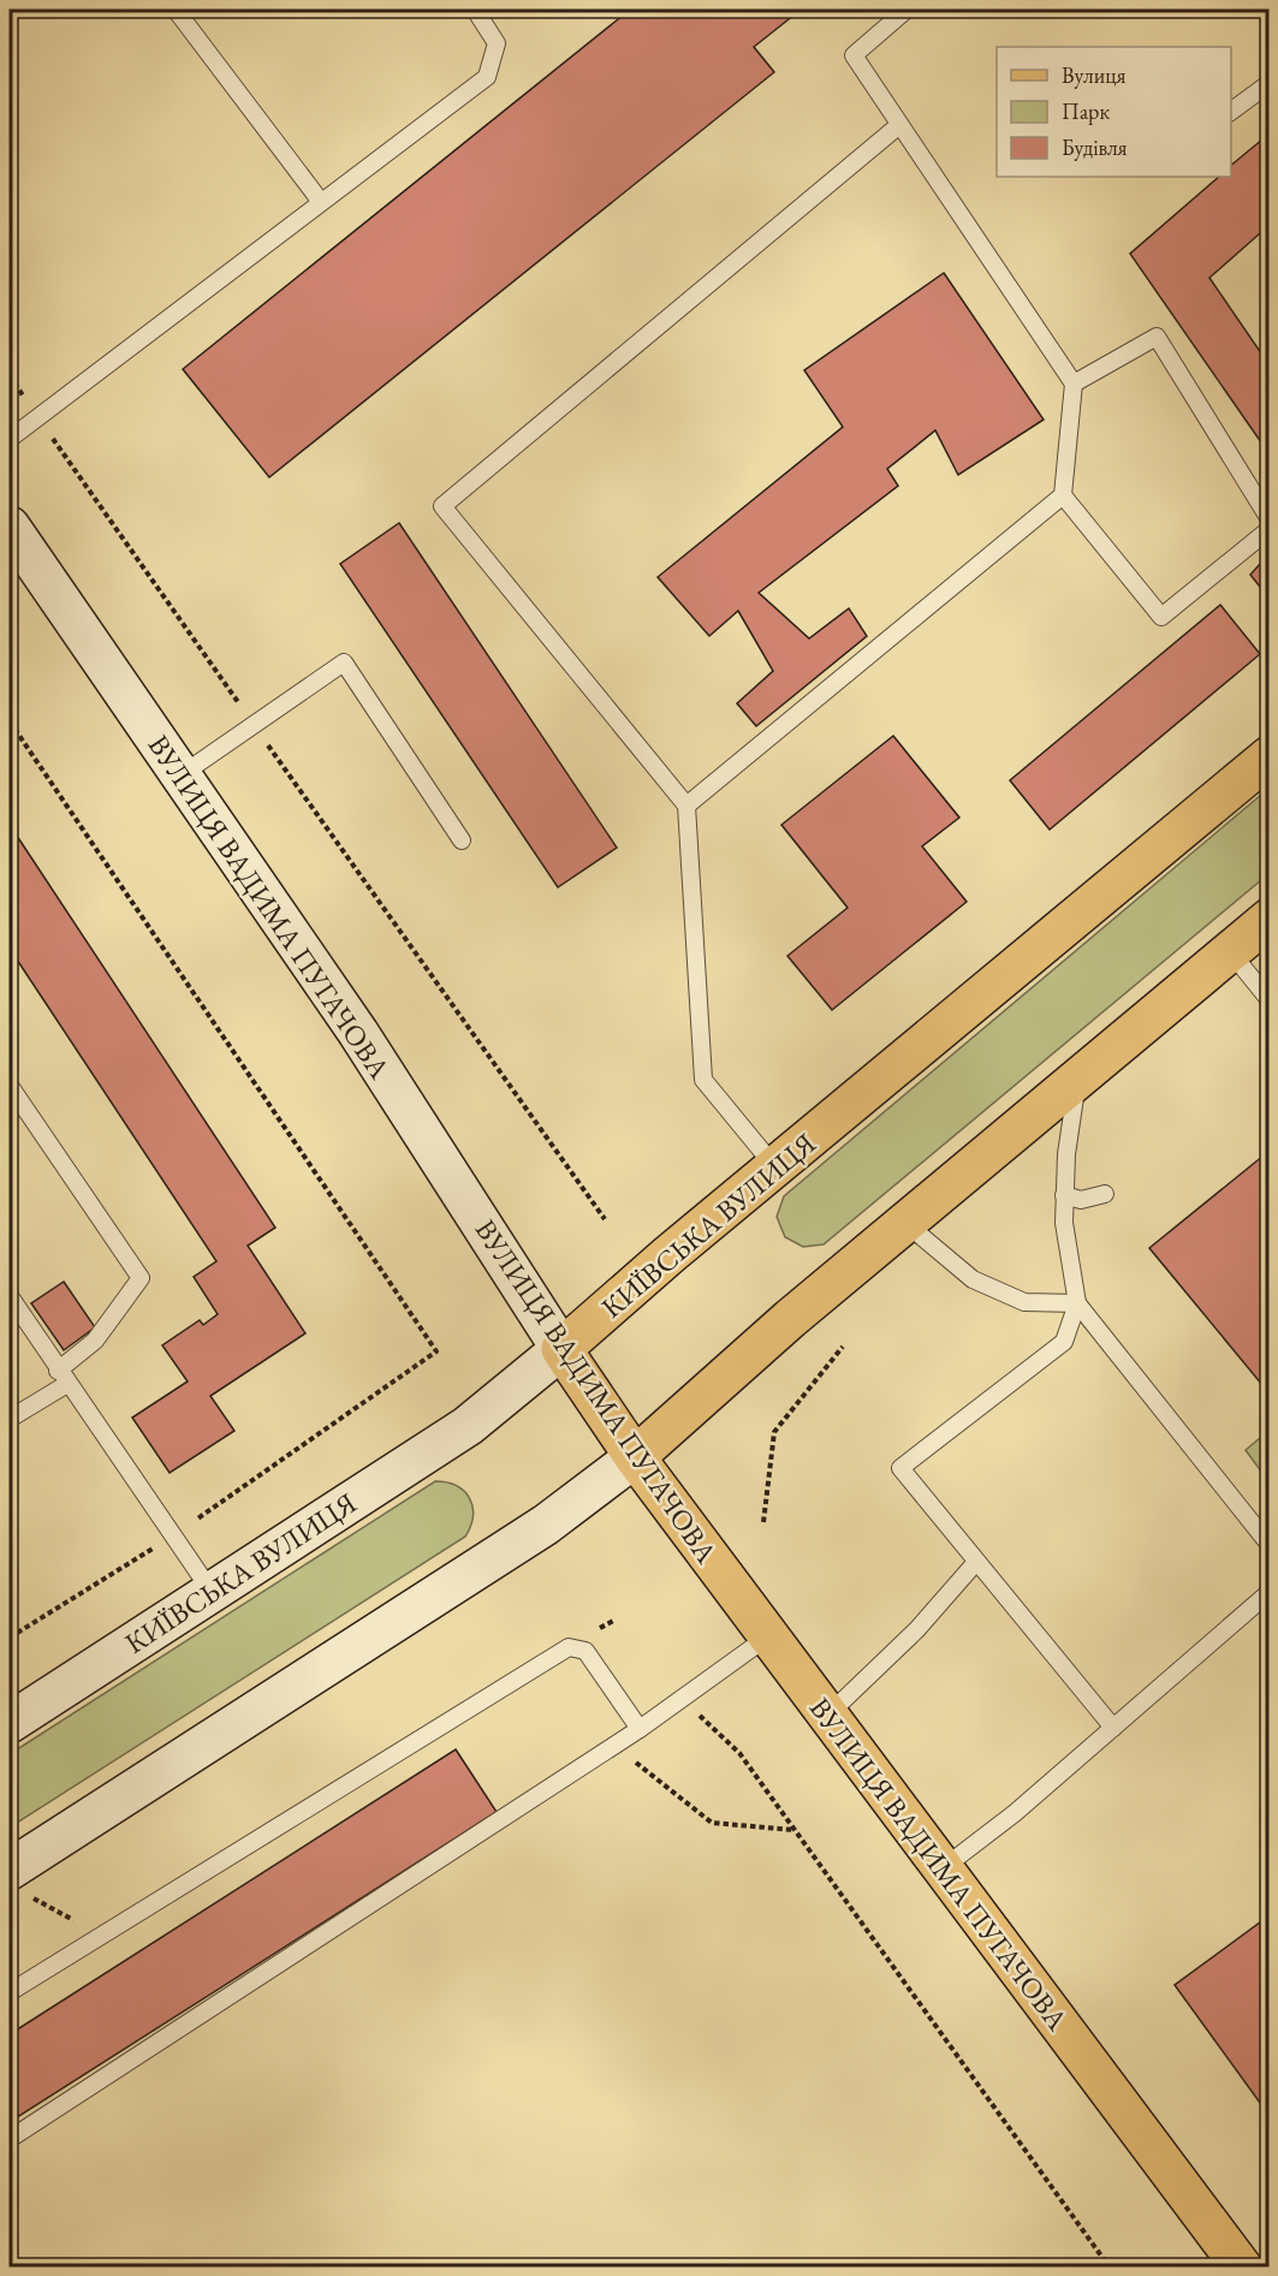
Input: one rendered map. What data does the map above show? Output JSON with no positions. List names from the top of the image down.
{
  "streets": {
    "main road": ["ВУЛИЦЯ ВАДИМА ПУГАЧОВА", "КИЇВСЬКА ВУЛИЦЯ"]
  },
  "crossings": [
    ["ВУЛИЦЯ ВАДИМА ПУГАЧОВА", "КИЇВСЬКА ВУЛИЦЯ"]
  ],
  "legend": ["Вулиця", "Парк", "Будівля"]
}
